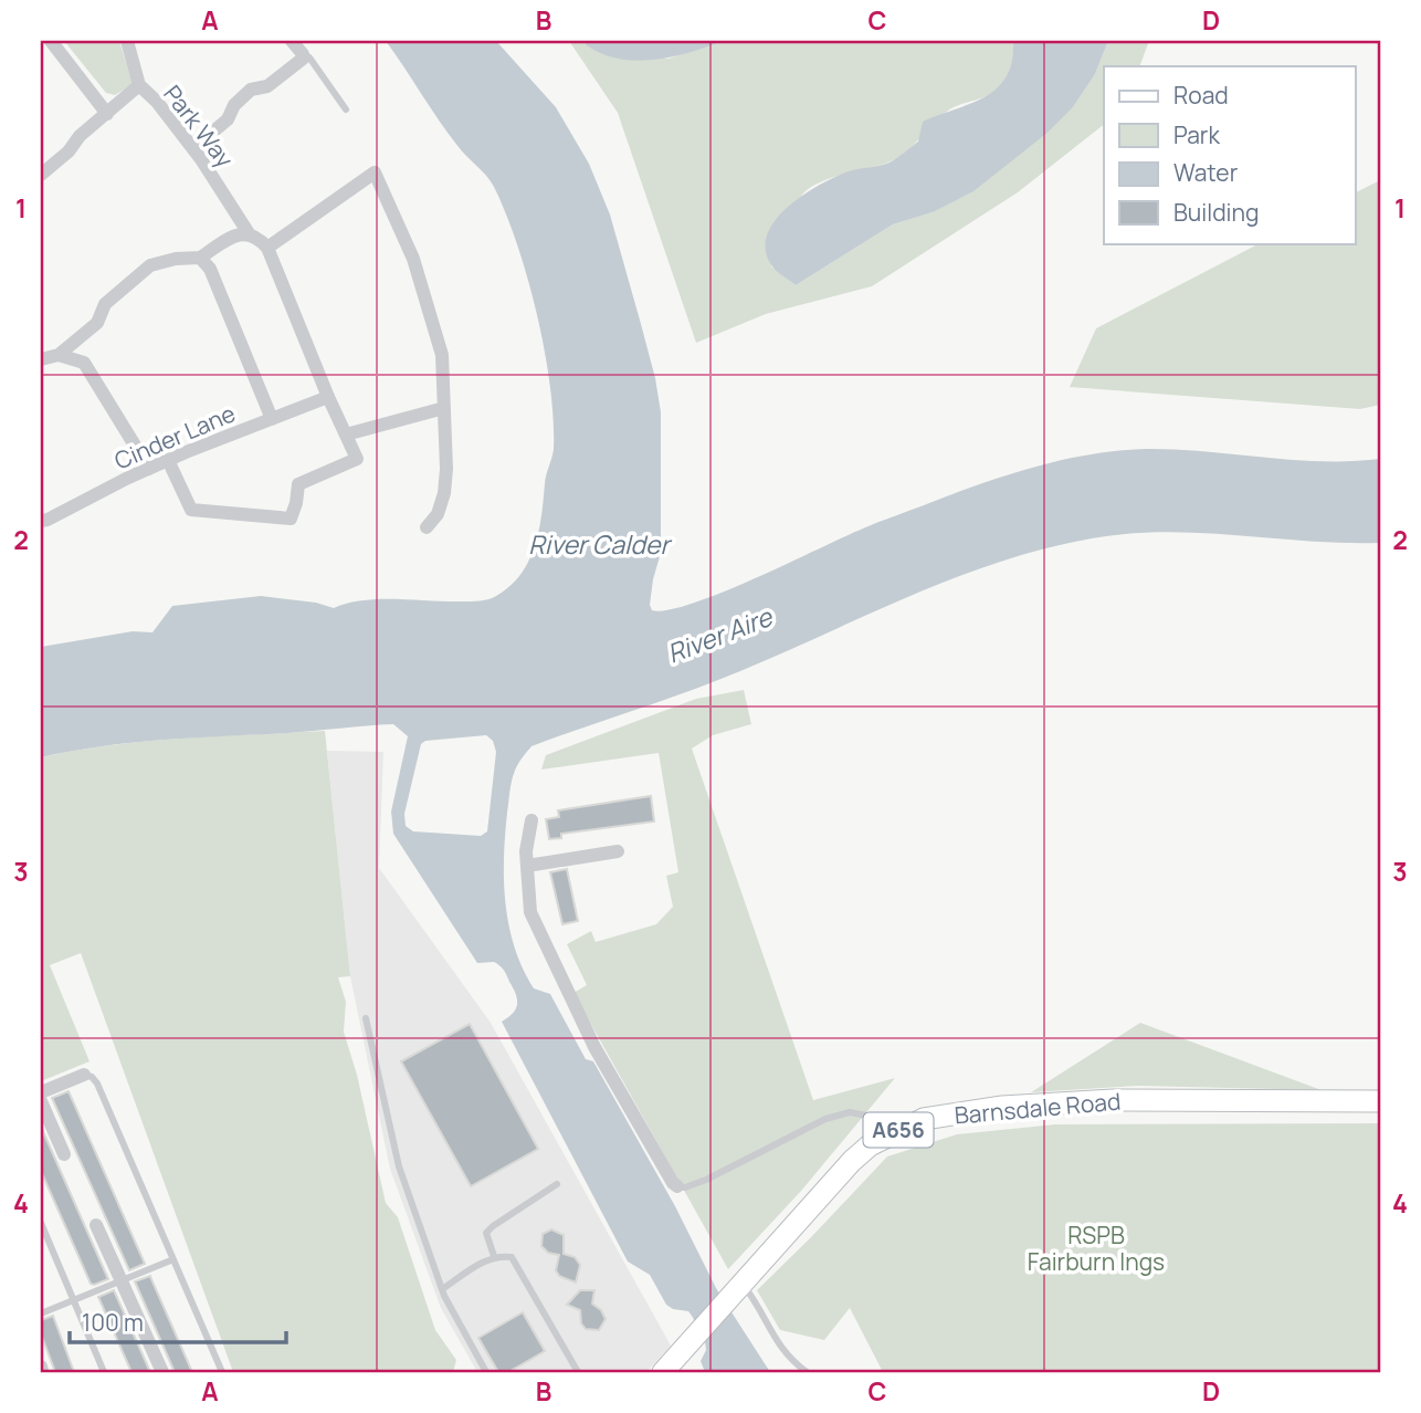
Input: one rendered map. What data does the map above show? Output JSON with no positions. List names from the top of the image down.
{
  "streets": {
    "main road": ["Barnsdale Road", "A656"],
    "street": ["Park Way", "Cinder Lane"]
  },
  "water": ["River Calder", "River Aire"],
  "parks": ["RSPB Fairburn Ings"],
  "legend": [
    "Road",
    "Park",
    "Water",
    "Building"
  ],
  "scale_bar": "100 m",
  "grid": {
    "columns": [
      "A",
      "B",
      "C",
      "D"
    ],
    "rows": [
      "1",
      "2",
      "3",
      "4"
    ]
  }
}
